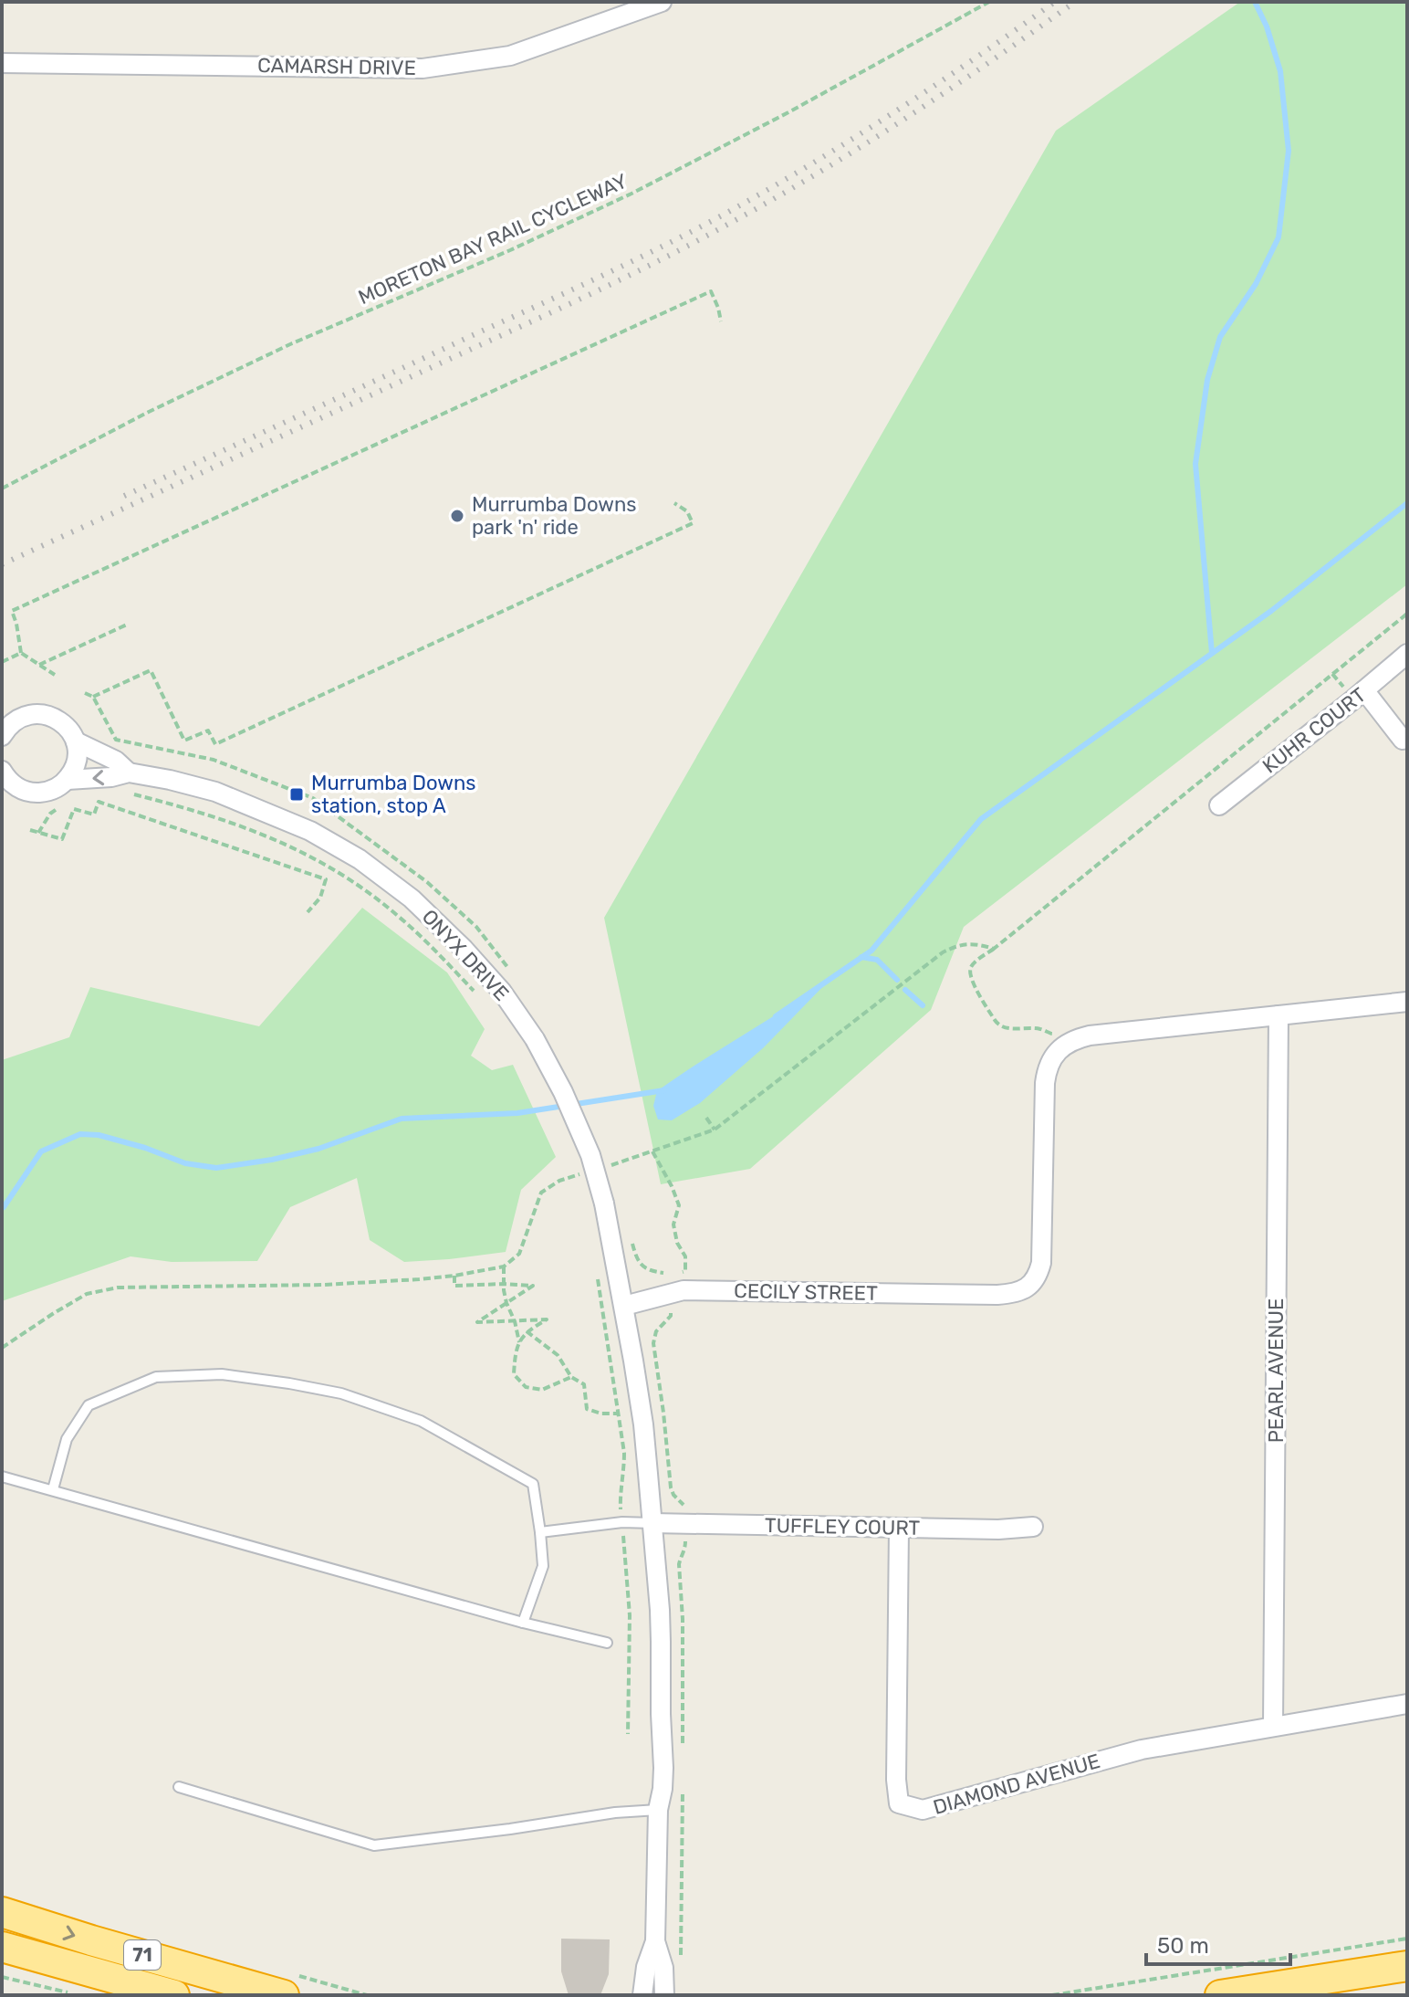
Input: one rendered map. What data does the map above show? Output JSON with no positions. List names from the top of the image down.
{
  "streets": {
    "highway": ["71"],
    "street": [
      "CAMARSH DRIVE",
      "KUHR COURT",
      "ONYX DRIVE",
      "CECILY STREET",
      "PEARL AVENUE",
      "TUFFLEY COURT",
      "DIAMOND AVENUE"
    ],
    "path": ["MORETON BAY RAIL CYCLEWAY"]
  },
  "crossings": [
    ["ONYX DRIVE", "CECILY STREET"],
    ["PEARL AVENUE", "DIAMOND AVENUE"],
    ["TUFFLEY COURT", "DIAMOND AVENUE"]
  ],
  "places": {
    "other": ["Murrumba Downs park 'n' ride"],
    "transit": ["Murrumba Downs station, stop A"]
  },
  "scale_bar": "50 m"
}
